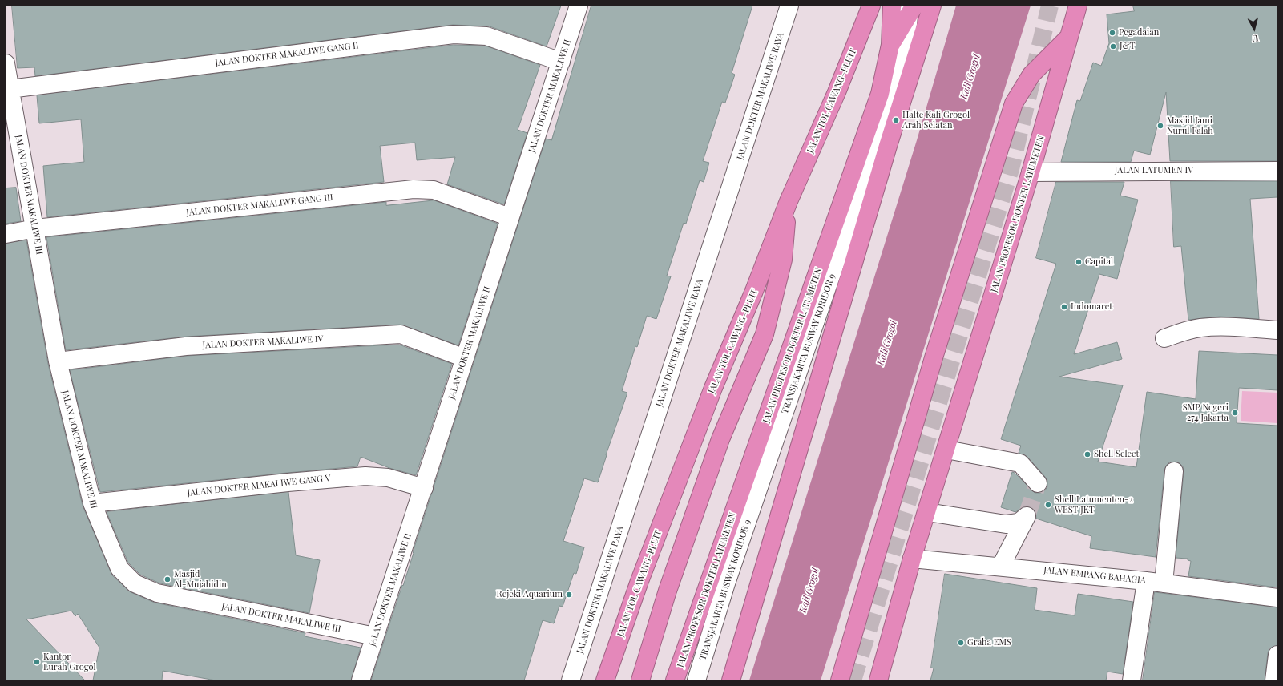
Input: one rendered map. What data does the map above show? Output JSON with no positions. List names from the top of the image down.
{
  "streets": {
    "highway": ["JALAN TOL CAWANG–PLUIT", "JALAN PROFESOR DOKTER LATUMETEN"],
    "street": [
      "JALAN DOKTER MAKALIWE GANG II",
      "JALAN DOKTER MAKALIWE II",
      "JALAN DOKTER MAKALIWE RAYA",
      "JALAN LATUMEN IV",
      "JALAN DOKTER MAKALIWE III",
      "JALAN DOKTER MAKALIWE GANG III",
      "JALAN DOKTER MAKALIWE IV",
      "TRANSJAKARTA BUSWAY KORIDOR 9",
      "JALAN DOKTER MAKALIWE GANG V",
      "JALAN EMPANG BAHAGIA"
    ]
  },
  "crossings": [
    ["JALAN DOKTER MAKALIWE GANG II", "JALAN DOKTER MAKALIWE II"],
    ["JALAN DOKTER MAKALIWE GANG II", "JALAN DOKTER MAKALIWE III"],
    ["JALAN DOKTER MAKALIWE II", "JALAN DOKTER MAKALIWE III"],
    ["JALAN DOKTER MAKALIWE II", "JALAN DOKTER MAKALIWE GANG III"],
    ["JALAN DOKTER MAKALIWE II", "JALAN DOKTER MAKALIWE IV"],
    ["JALAN DOKTER MAKALIWE II", "JALAN DOKTER MAKALIWE GANG V"],
    ["JALAN LATUMEN IV", "JALAN PROFESOR DOKTER LATUMETEN"],
    ["JALAN DOKTER MAKALIWE III", "JALAN DOKTER MAKALIWE GANG III"],
    ["JALAN DOKTER MAKALIWE III", "JALAN DOKTER MAKALIWE IV"],
    ["JALAN DOKTER MAKALIWE III", "JALAN DOKTER MAKALIWE GANG V"],
    ["JALAN PROFESOR DOKTER LATUMETEN", "JALAN EMPANG BAHAGIA"]
  ],
  "water": ["Kali Grogol"],
  "places": [
    "Pegadaian",
    "J&T",
    "Halte Kali Grogol Arah Selatan",
    "Masjid Jami Nurul Falah",
    "Capital",
    "Indomaret",
    "SMP Negeri 274 Jakarta",
    "Shell Select",
    "Shell Latumenten-2 WEST JKT",
    "Masjid Al-Mujahidin",
    "Rejeki Aquarium",
    "Graha EMS",
    "Kantor Lurah Grogol"
  ],
  "north": "bottom"
}
